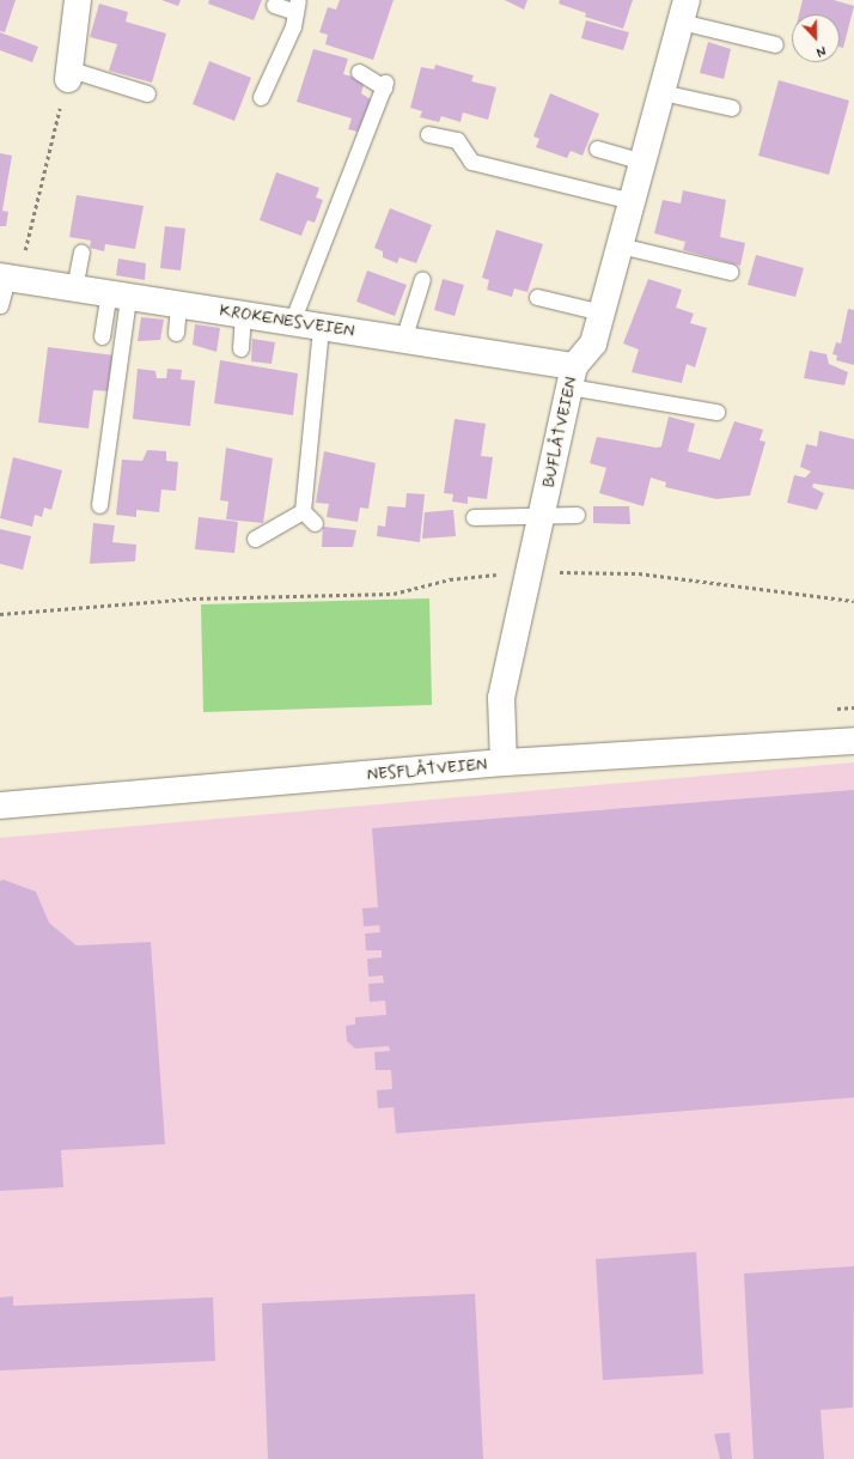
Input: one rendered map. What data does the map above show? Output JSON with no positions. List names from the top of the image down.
{
  "streets": {
    "street": ["KROKENESVEIEN", "BUFLÅTVEIEN", "NESFLÅTVEIEN"]
  },
  "crossings": [
    ["KROKENESVEIEN", "BUFLÅTVEIEN"],
    ["BUFLÅTVEIEN", "NESFLÅTVEIEN"]
  ],
  "north": "bottom"
}
